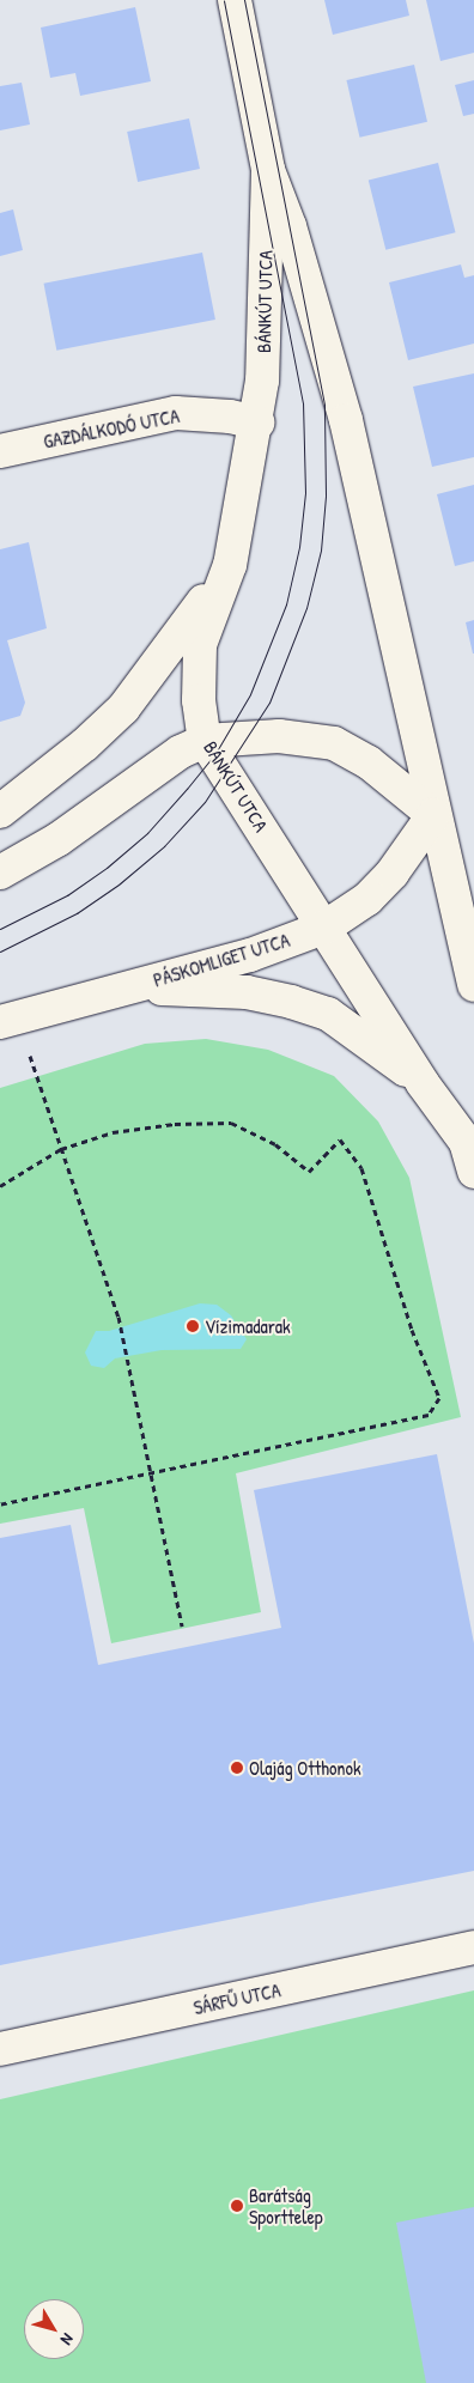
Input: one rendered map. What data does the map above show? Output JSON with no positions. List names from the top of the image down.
{
  "streets": {
    "street": [
      "BÁNKÚT UTCA",
      "GAZDÁLKODÓ UTCA",
      "PÁSKOMLIGET UTCA",
      "SÁRFŰ UTCA"
    ]
  },
  "crossings": [
    ["BÁNKÚT UTCA", "GAZDÁLKODÓ UTCA"],
    ["BÁNKÚT UTCA", "PÁSKOMLIGET UTCA"]
  ],
  "places": ["Vízimadarak", "Olajág Otthonok", "Barátság Sporttelep"],
  "north": "bottom right"
}
